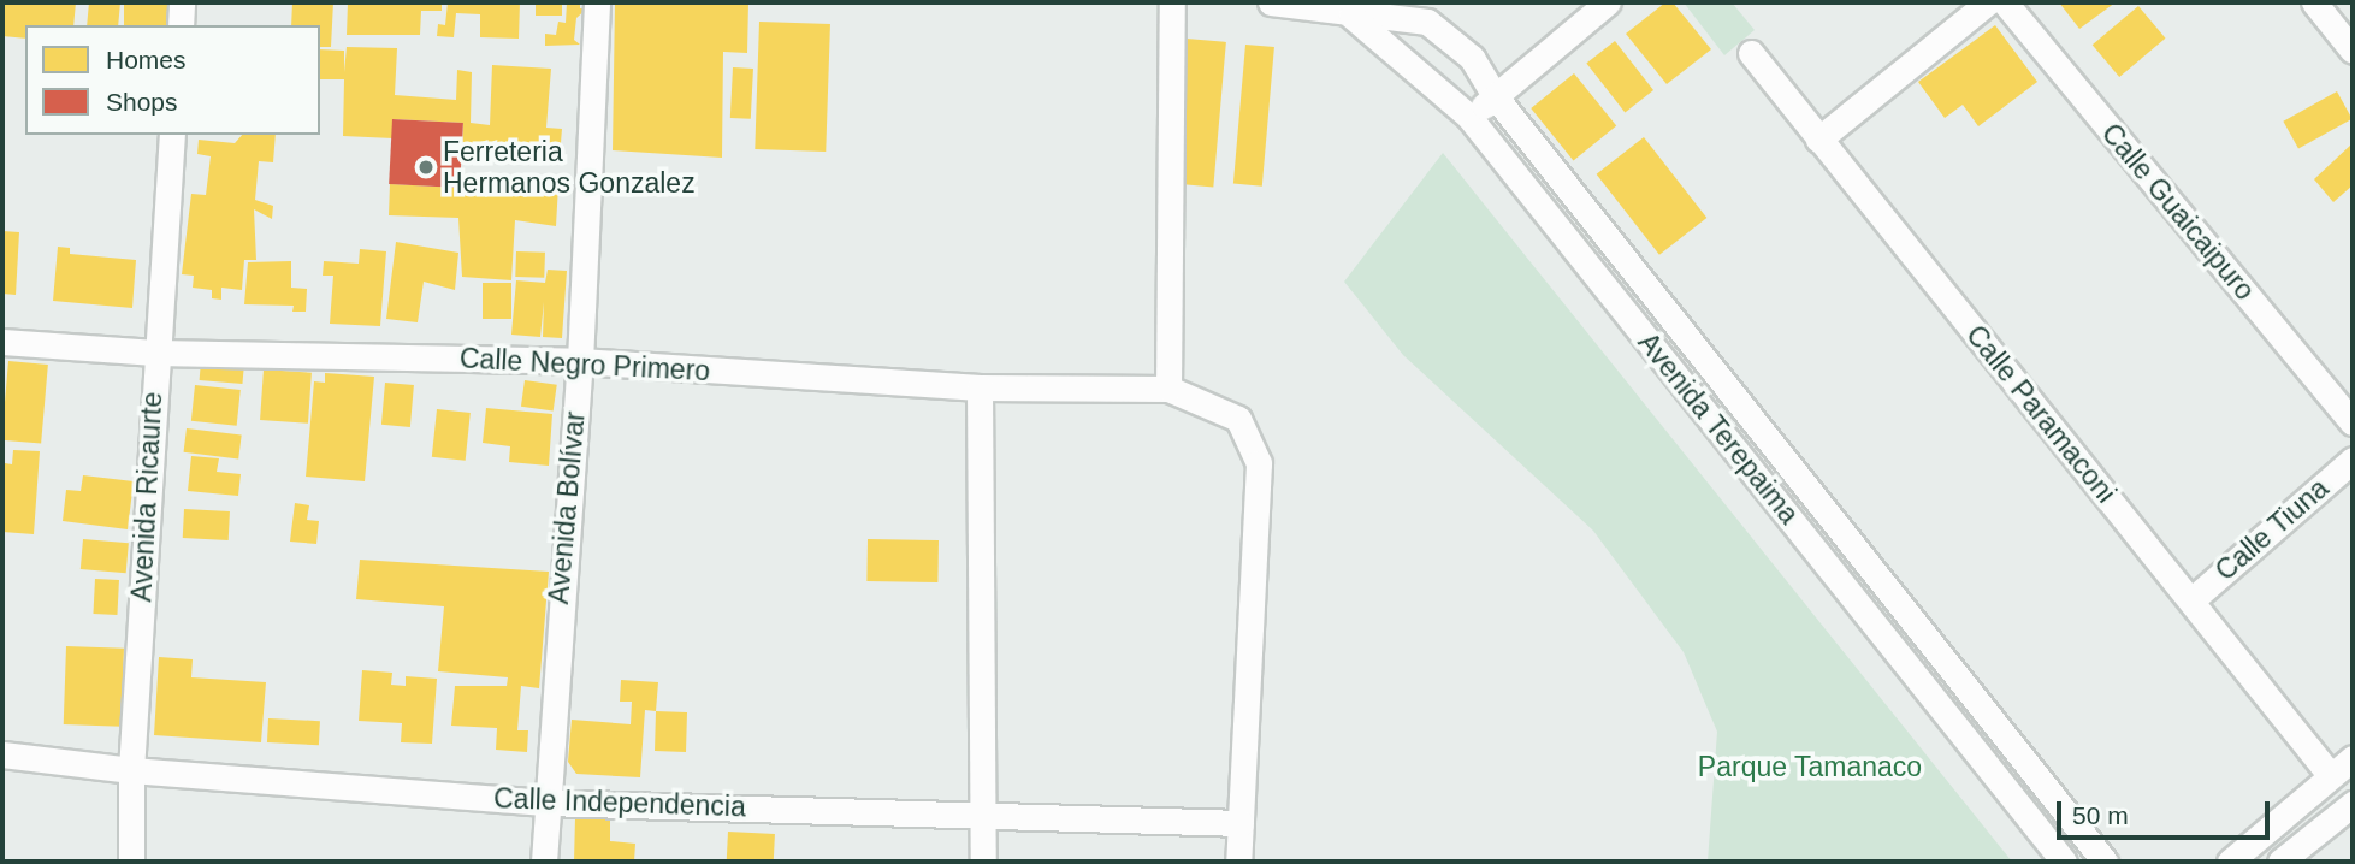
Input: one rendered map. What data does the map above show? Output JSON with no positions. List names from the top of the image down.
{
  "streets": {
    "street": [
      "Calle Guaicaipuro",
      "Calle Negro Primero",
      "Calle Paramaconi",
      "Avenida Terepaima",
      "Avenida Ricaurte",
      "Avenida Bolívar",
      "Calle Tiuna",
      "Calle Independencia"
    ]
  },
  "crossings": [
    ["Calle Negro Primero", "Avenida Ricaurte"],
    ["Calle Negro Primero", "Avenida Bolívar"],
    ["Calle Paramaconi", "Calle Tiuna"],
    ["Avenida Ricaurte", "Calle Independencia"],
    ["Avenida Bolívar", "Calle Independencia"]
  ],
  "parks": ["Parque Tamanaco"],
  "places": ["Ferreteria Hermanos Gonzalez"],
  "legend": ["Homes", "Shops"],
  "scale_bar": "50 m"
}
